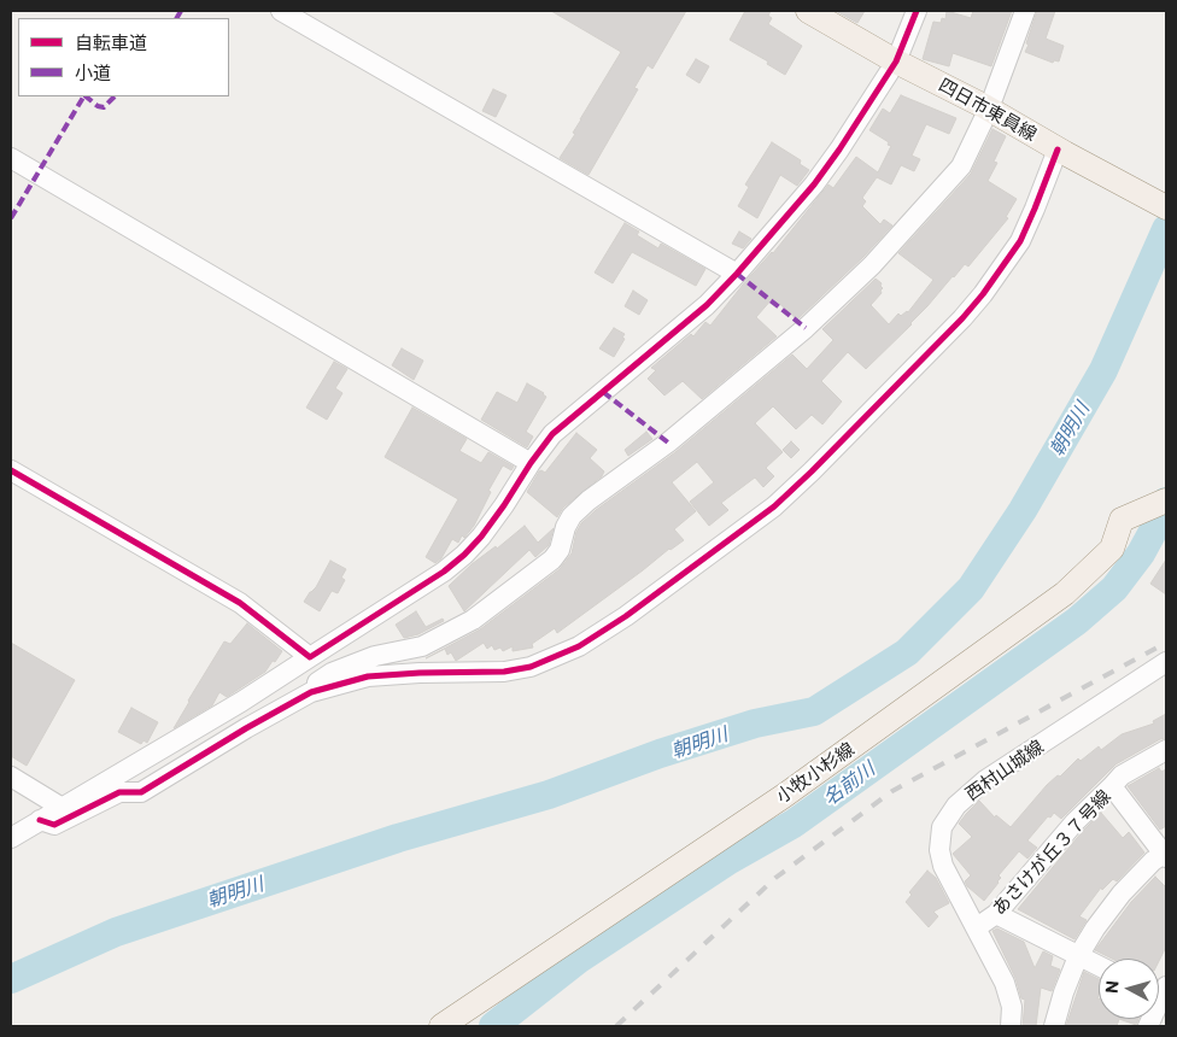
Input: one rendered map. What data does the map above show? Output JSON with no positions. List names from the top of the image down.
{
  "streets": {
    "main road": ["四日市東員線", "小牧小杉線"],
    "street": ["西村山城線", "あさけが丘３７号線"]
  },
  "crossings": [
    ["西村山城線", "あさけが丘３７号線"]
  ],
  "water": ["朝明川", "名前川"],
  "legend": ["自転車道", "小道"],
  "north": "left"
}
